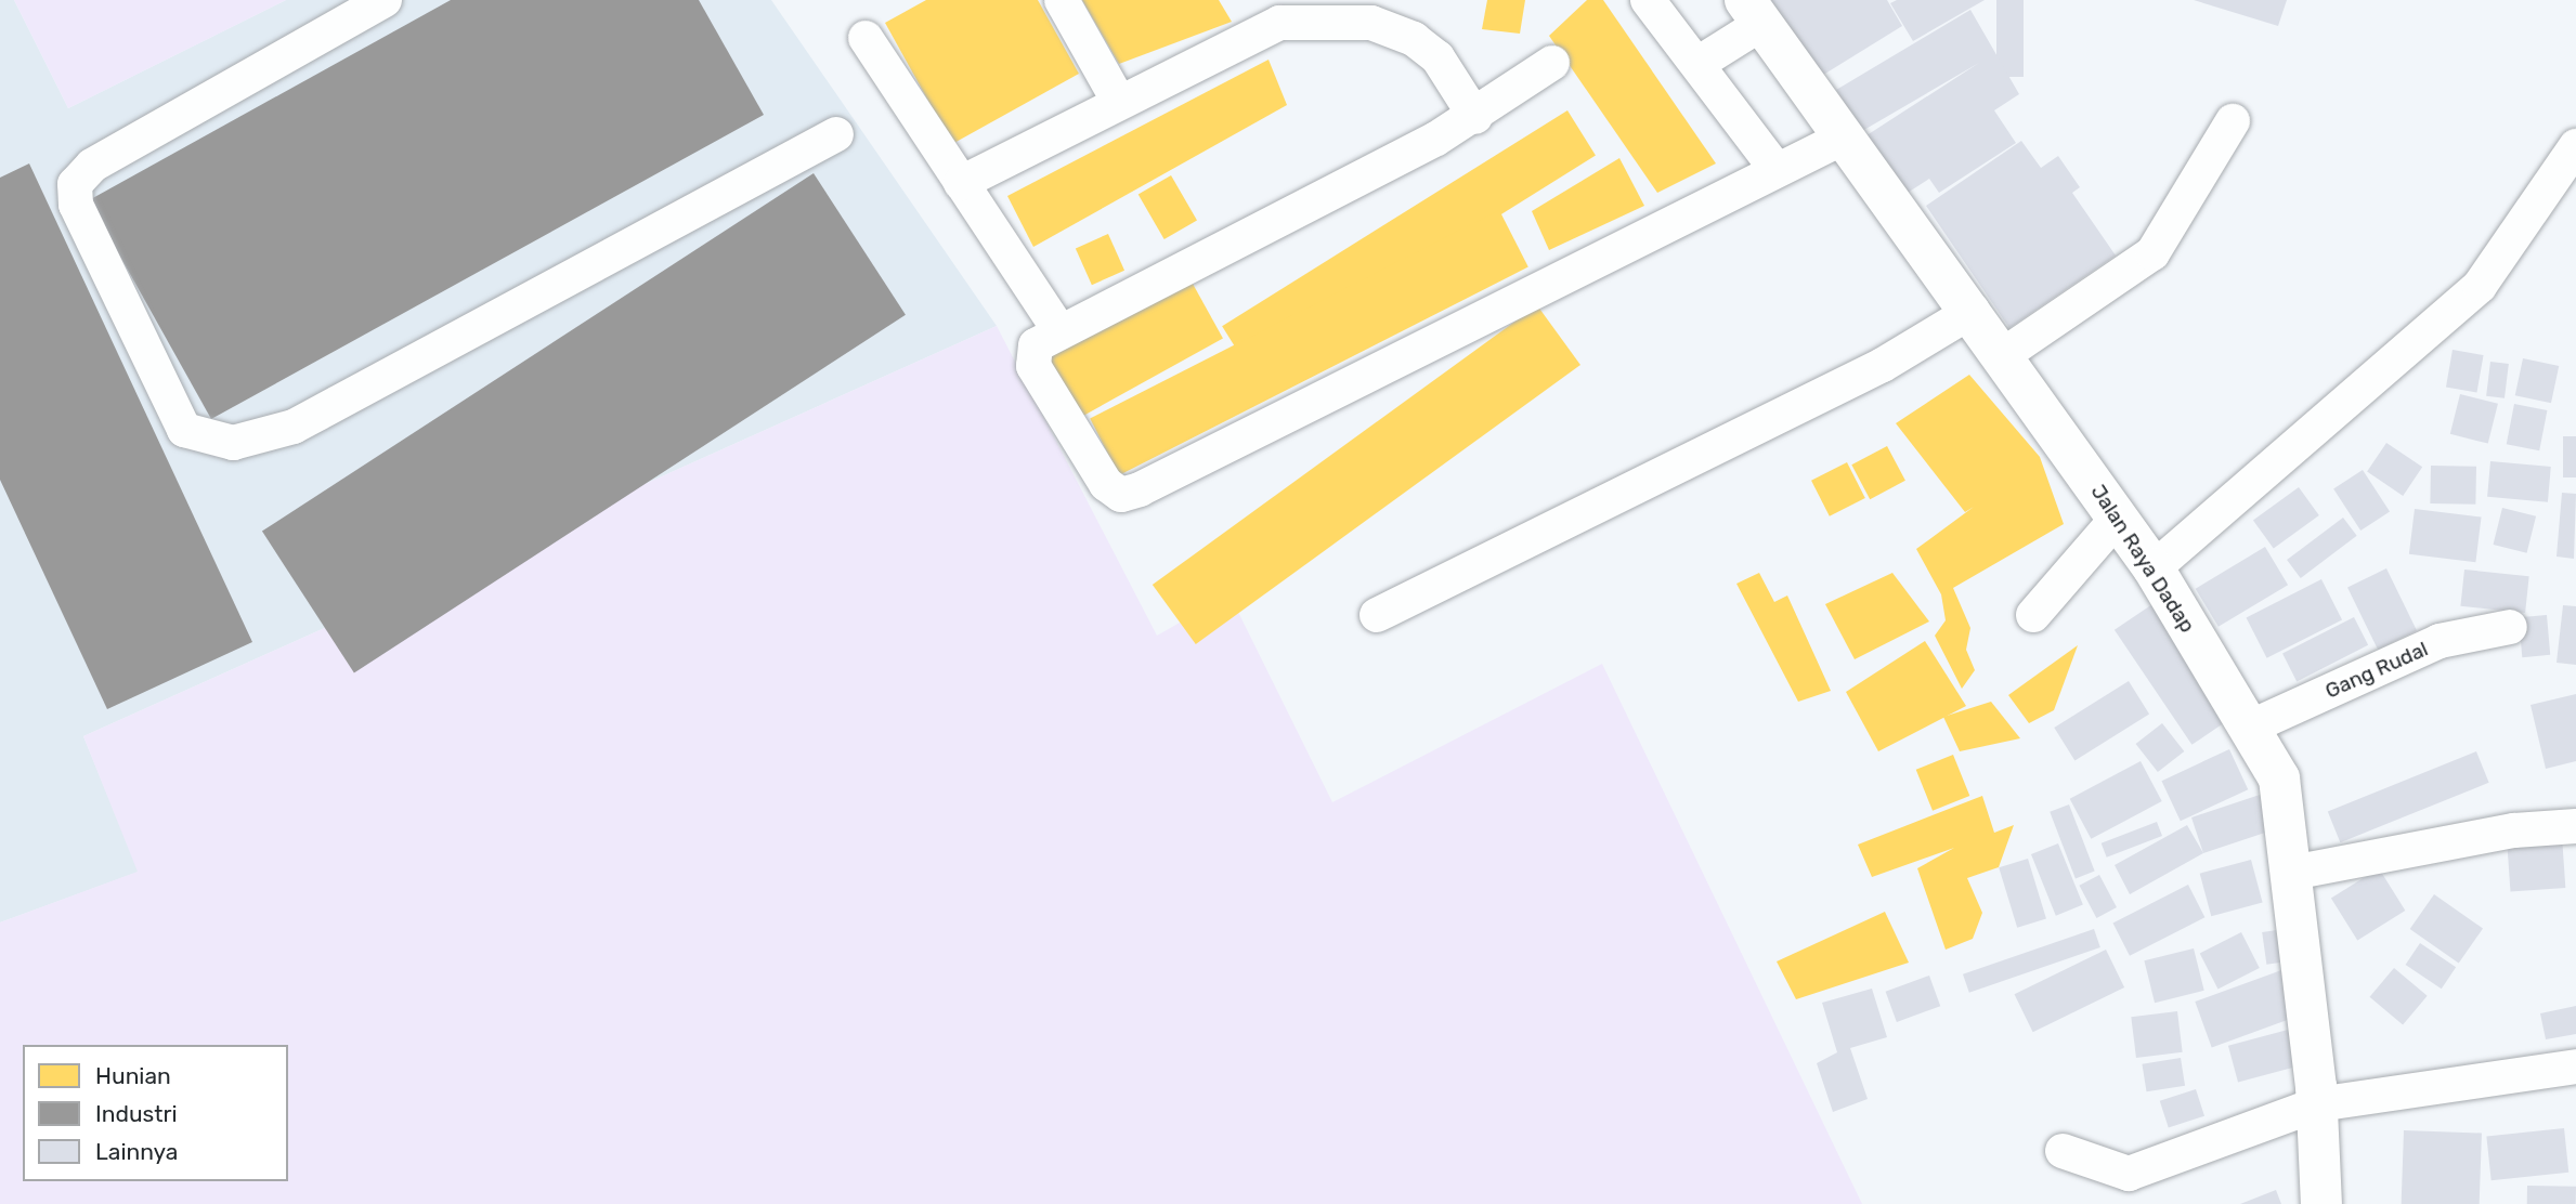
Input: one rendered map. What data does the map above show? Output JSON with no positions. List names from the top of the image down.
{
  "streets": {
    "main road": ["Jalan Raya Dadap"],
    "street": ["Gang Rudal"]
  },
  "crossings": [
    ["Jalan Raya Dadap", "Gang Rudal"]
  ],
  "legend": ["Hunian", "Industri", "Lainnya"]
}
